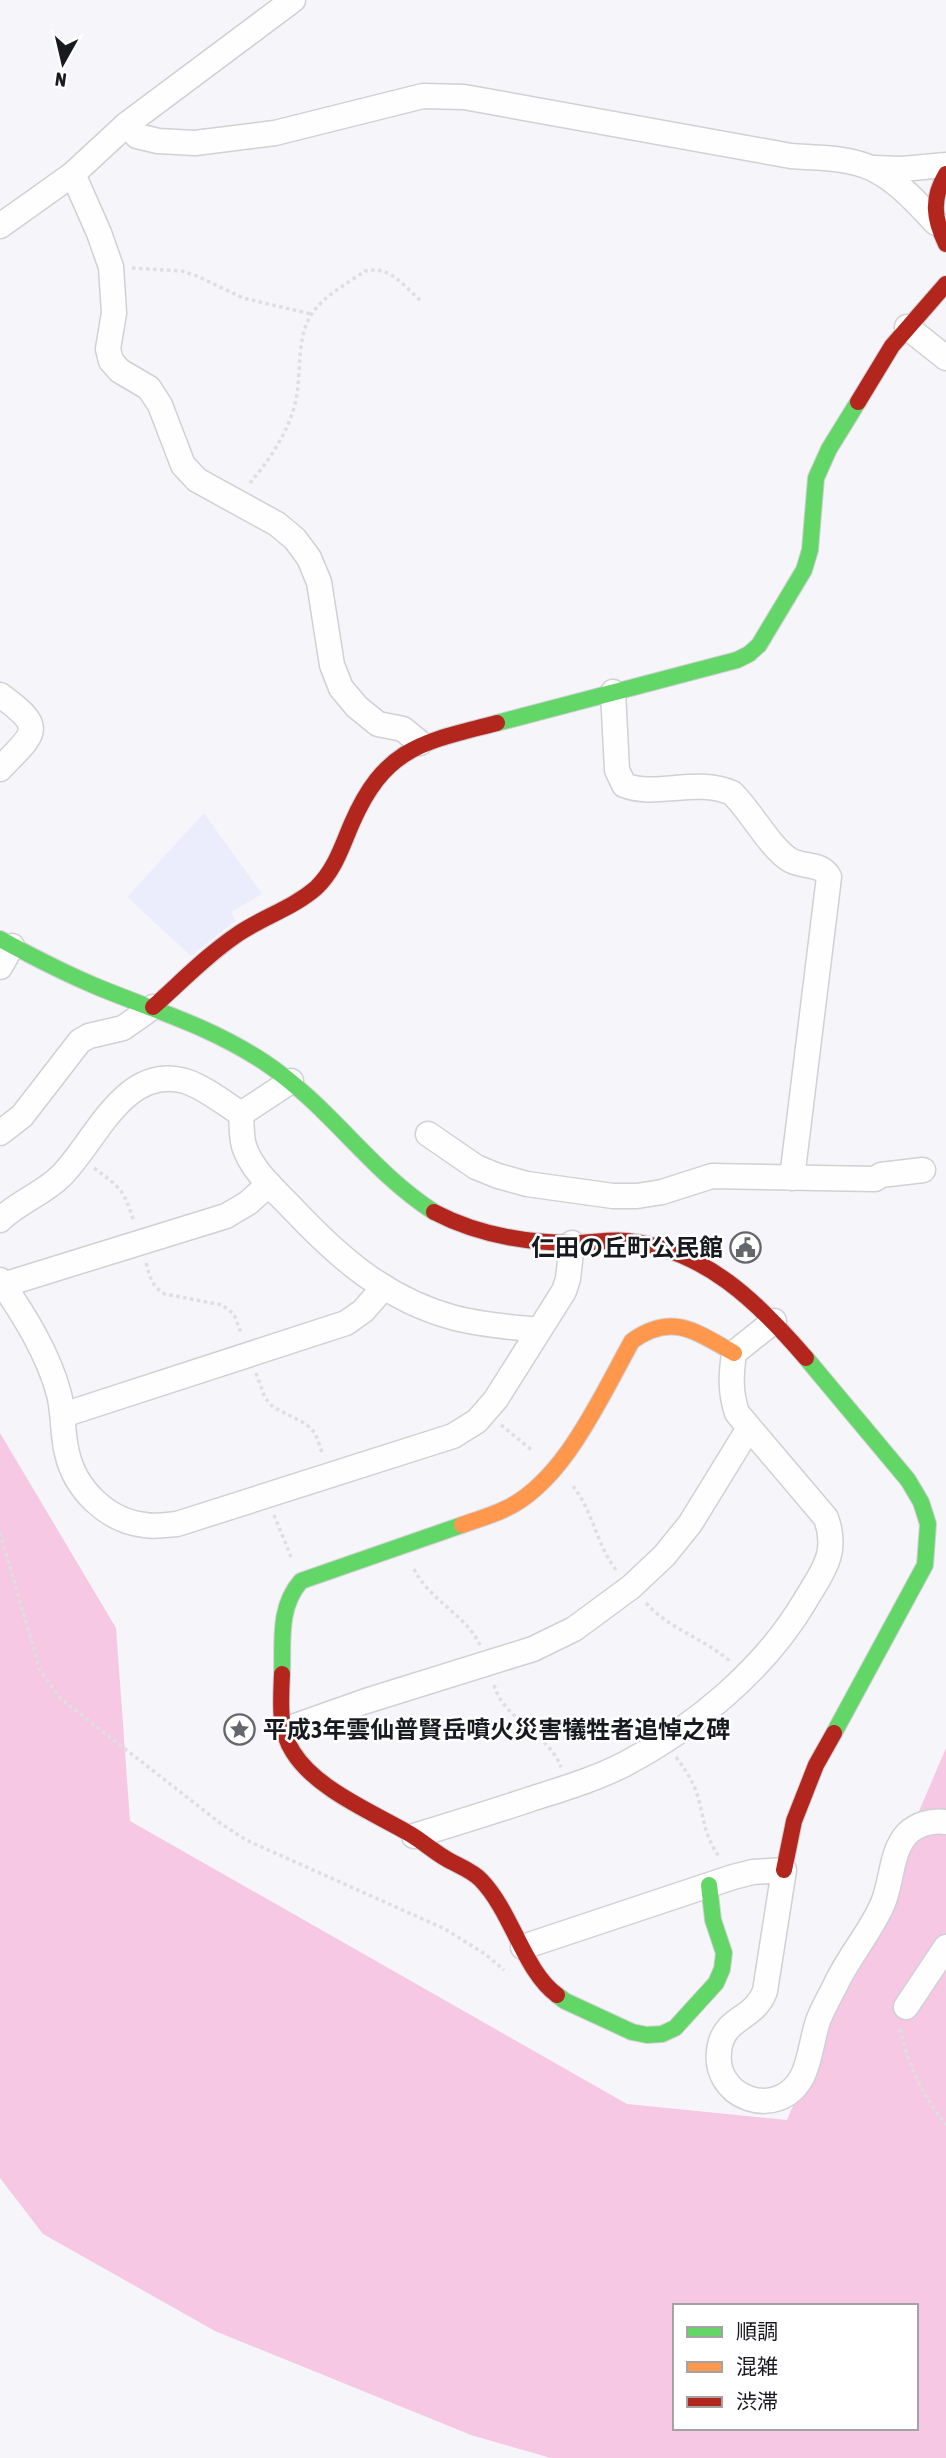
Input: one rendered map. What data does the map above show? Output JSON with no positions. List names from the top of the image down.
{
  "places": {
    "public building": ["仁田の丘町公民館"],
    "place": ["平成3年雲仙普賢岳噴火災害犠牲者追悼之碑"]
  },
  "legend": ["順調", "混雑", "渋滞"],
  "north": "bottom"
}
